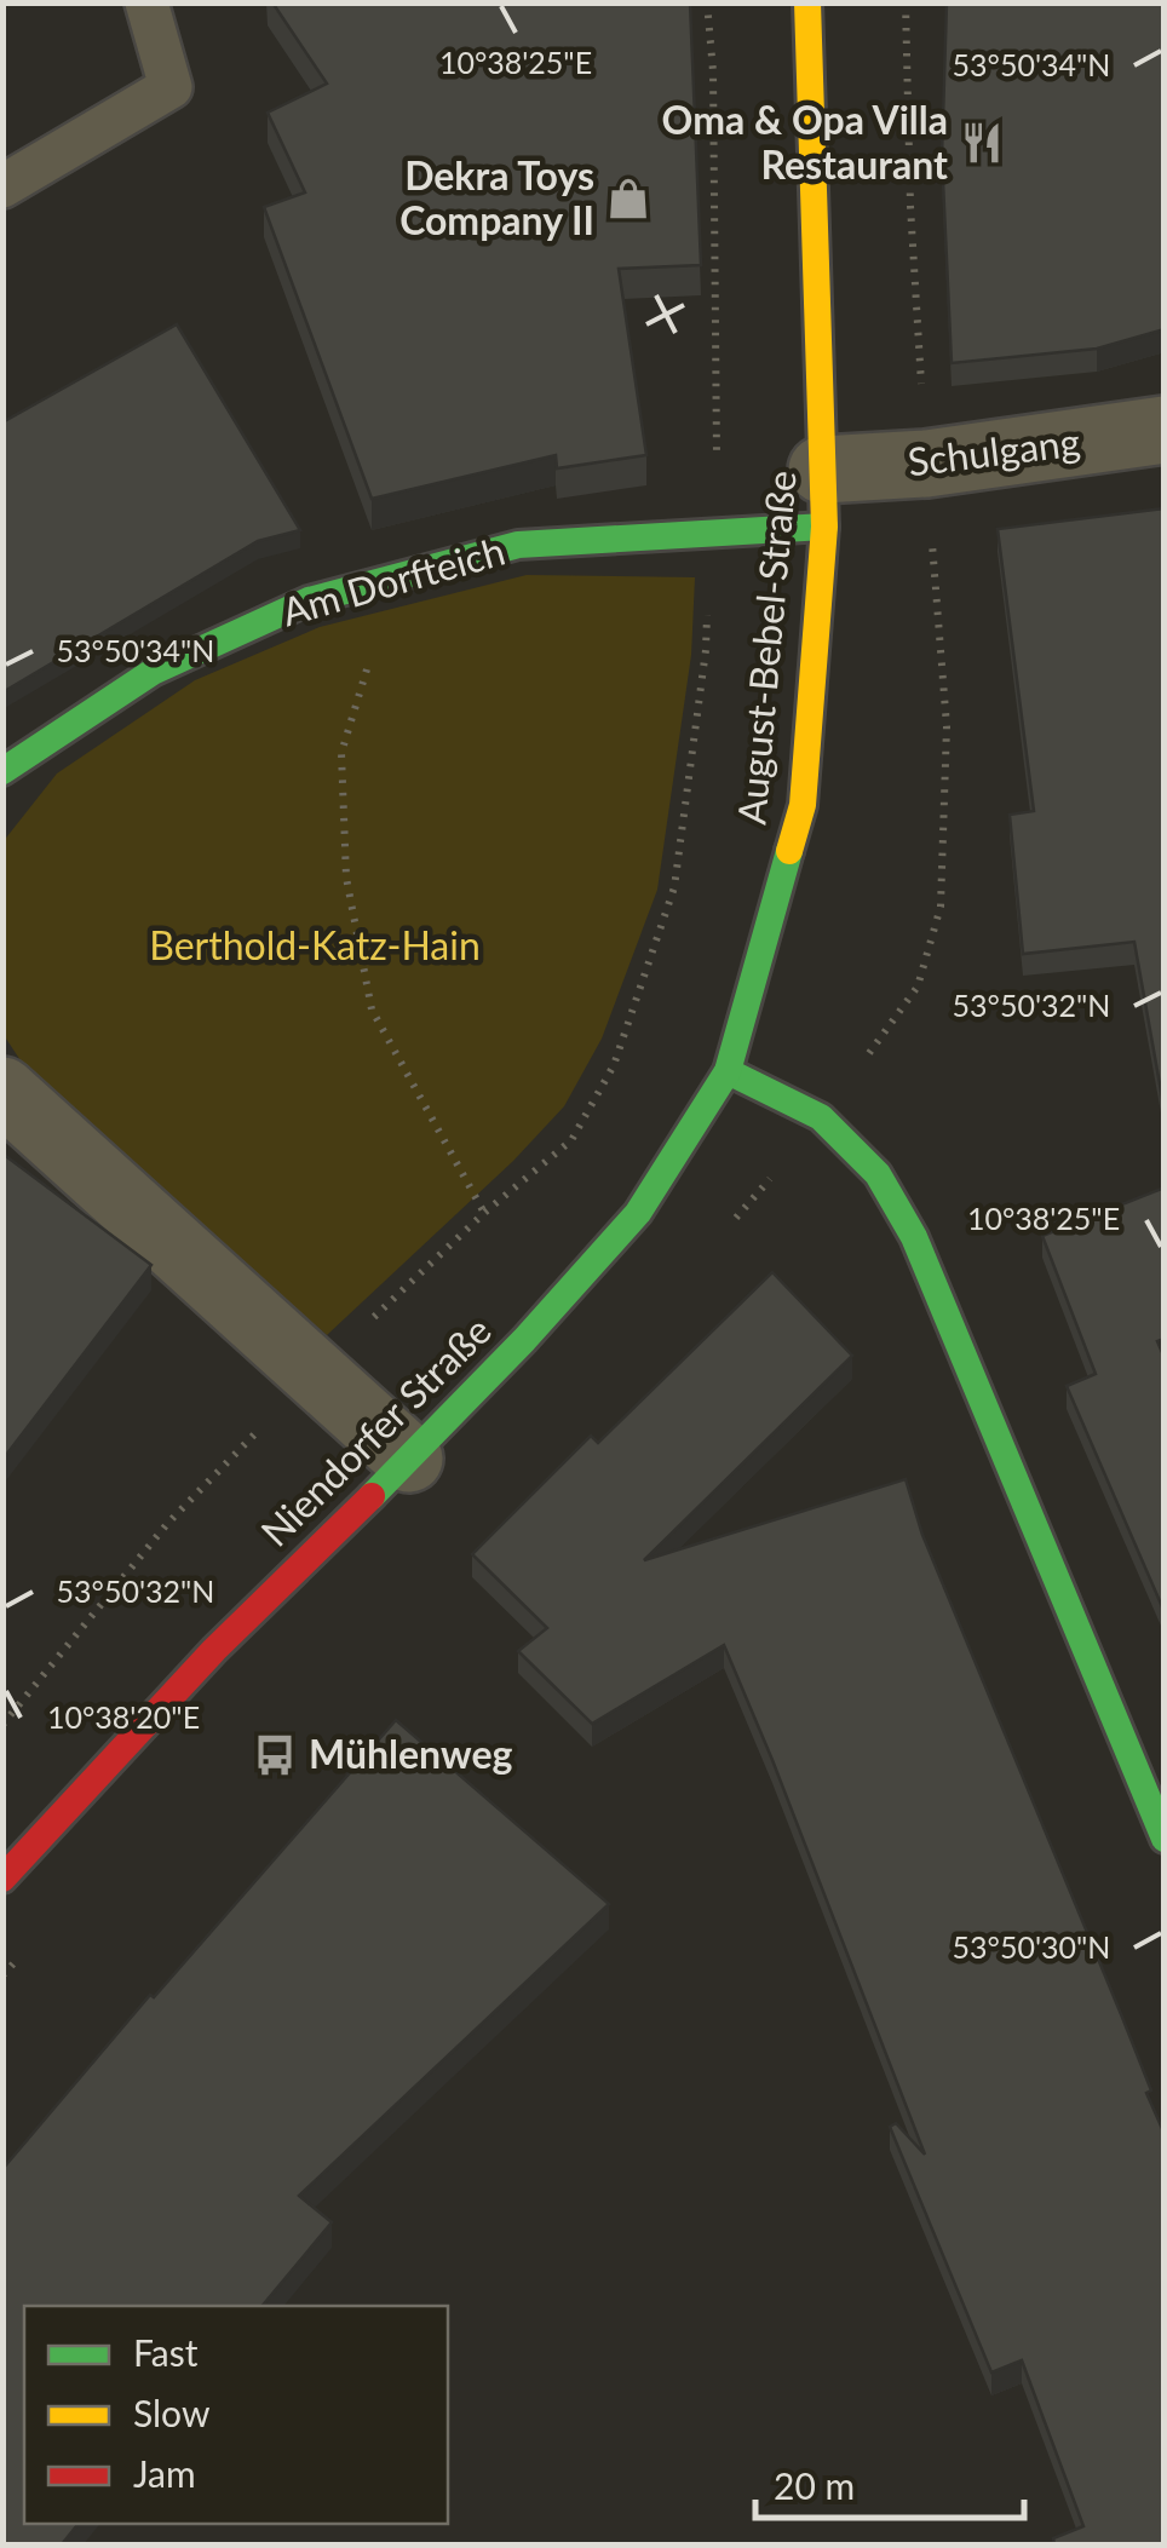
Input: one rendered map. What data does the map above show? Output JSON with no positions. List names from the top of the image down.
{
  "streets": {
    "main road": ["Am Dorfteich", "August-Bebel-Straße", "Niendorfer Straße"],
    "street": ["Schulgang"]
  },
  "crossings": [
    ["Schulgang", "Am Dorfteich"],
    ["Schulgang", "August-Bebel-Straße"],
    ["Am Dorfteich", "August-Bebel-Straße"],
    ["August-Bebel-Straße", "Niendorfer Straße"]
  ],
  "parks": ["Berthold-Katz-Hain"],
  "places": {
    "restaurant": ["Oma & Opa Villa Restaurant"],
    "shop": ["Dekra Toys Company II"],
    "bus stop": ["Mühlenweg"]
  },
  "legend": ["Fast", "Slow", "Jam"],
  "scale_bar": "20 m",
  "coordinates": [
    "10°38'25\"E",
    "53°50'34\"N",
    "53°50'32\"N",
    "10°38'20\"E",
    "53°50'30\"N"
  ]
}
